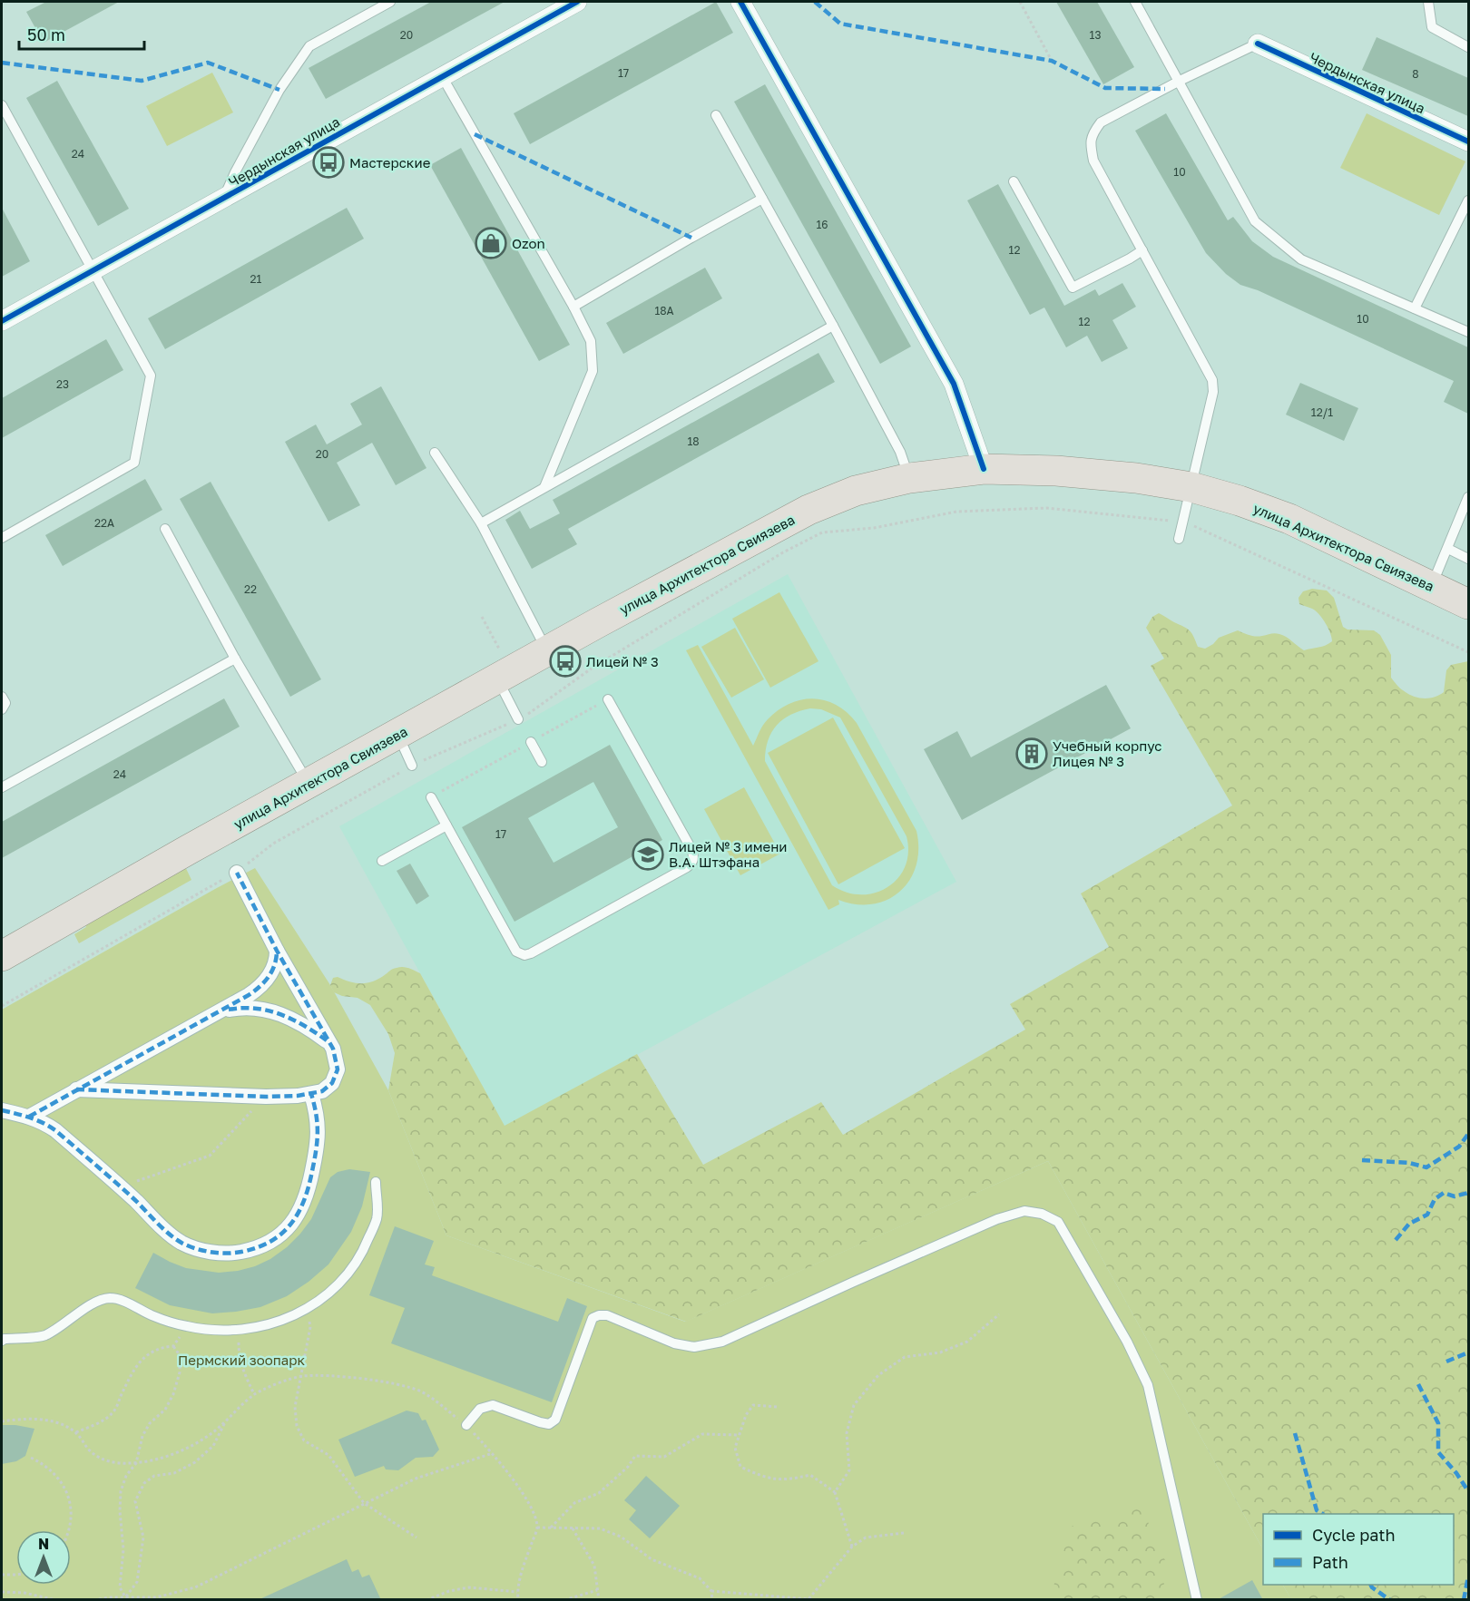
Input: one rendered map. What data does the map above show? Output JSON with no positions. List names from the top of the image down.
{
  "streets": {
    "main road": ["улица Архитектора Свиязева"],
    "street": ["Чердынская улица"]
  },
  "parks": ["Пермский зоопарк"],
  "places": {
    "bus stop": ["Мастерские", "Лицей № 3"],
    "shop": ["Ozon"],
    "building": ["Учебный корпус Лицея № 3"],
    "school or university": ["Лицей № 3 имени В.А. Штэфана"]
  },
  "house_numbers": [
    "20",
    "13",
    "17",
    "8",
    "24",
    "10",
    "16",
    "12",
    "21",
    "18А",
    "10",
    "12",
    "23",
    "12/1",
    "18",
    "20",
    "22А",
    "22",
    "24",
    "17"
  ],
  "legend": ["Cycle path", "Path"],
  "scale_bar": "50 m",
  "north": "top"
}
